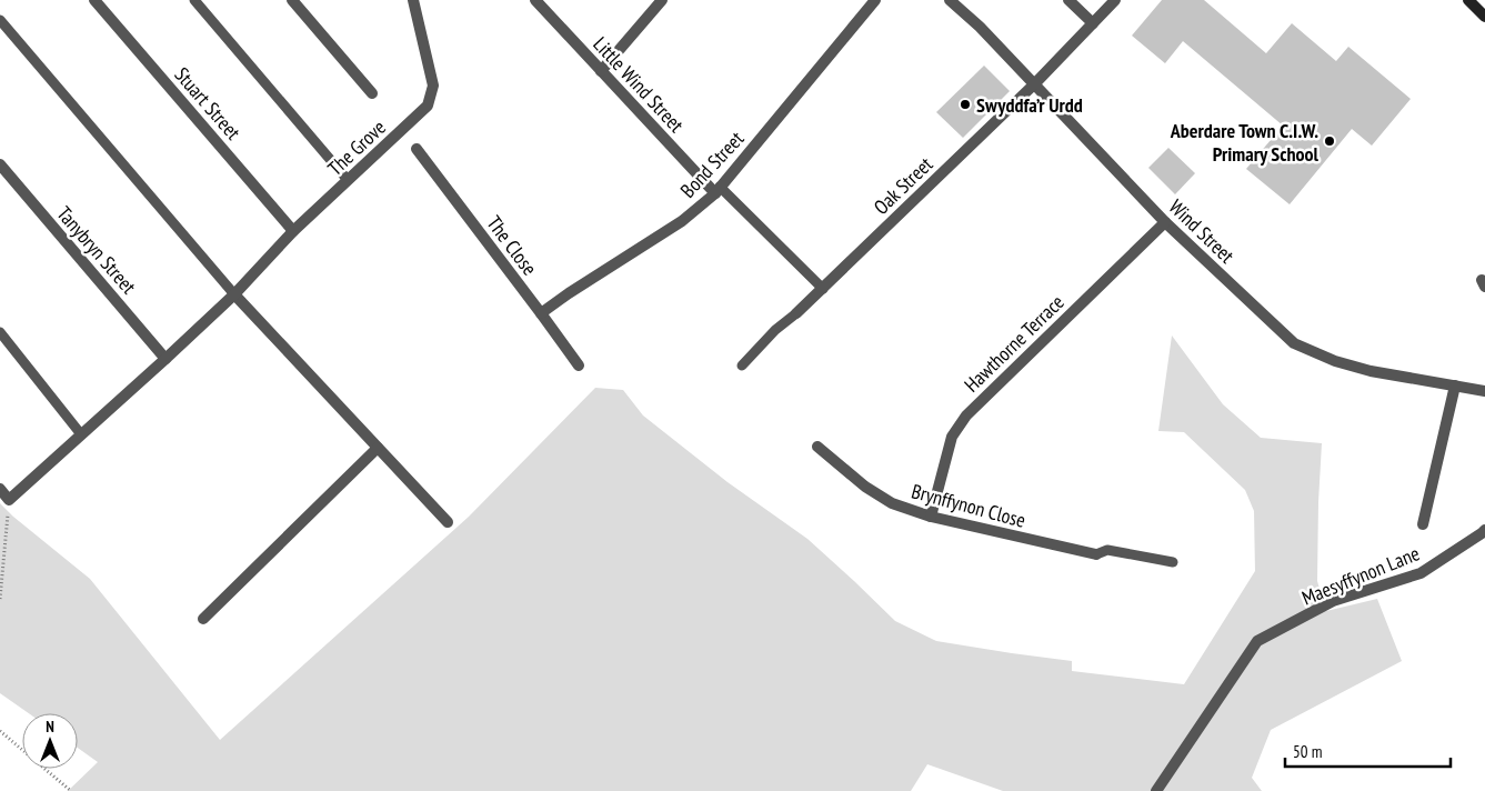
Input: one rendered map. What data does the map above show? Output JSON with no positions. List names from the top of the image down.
{
  "streets": {
    "street": [
      "Little Wind Street",
      "Stuart Street",
      "The Grove",
      "Bond Street",
      "Oak Street",
      "Wind Street",
      "The Close",
      "Tanybryn Street",
      "Hawthorne Terrace",
      "Brynffynon Close",
      "Maesyffynon Lane"
    ]
  },
  "crossings": [
    ["Little Wind Street", "Bond Street"],
    ["Stuart Street", "The Grove"],
    ["The Grove", "Tanybryn Street"],
    ["Bond Street", "The Close"],
    ["Oak Street", "Wind Street"],
    ["Wind Street", "Hawthorne Terrace"],
    ["Hawthorne Terrace", "Brynffynon Close"]
  ],
  "places": ["Swyddfa’r Urdd", "Aberdare Town C.I.W. Primary School"],
  "scale_bar": "50 m",
  "north": "top"
}
